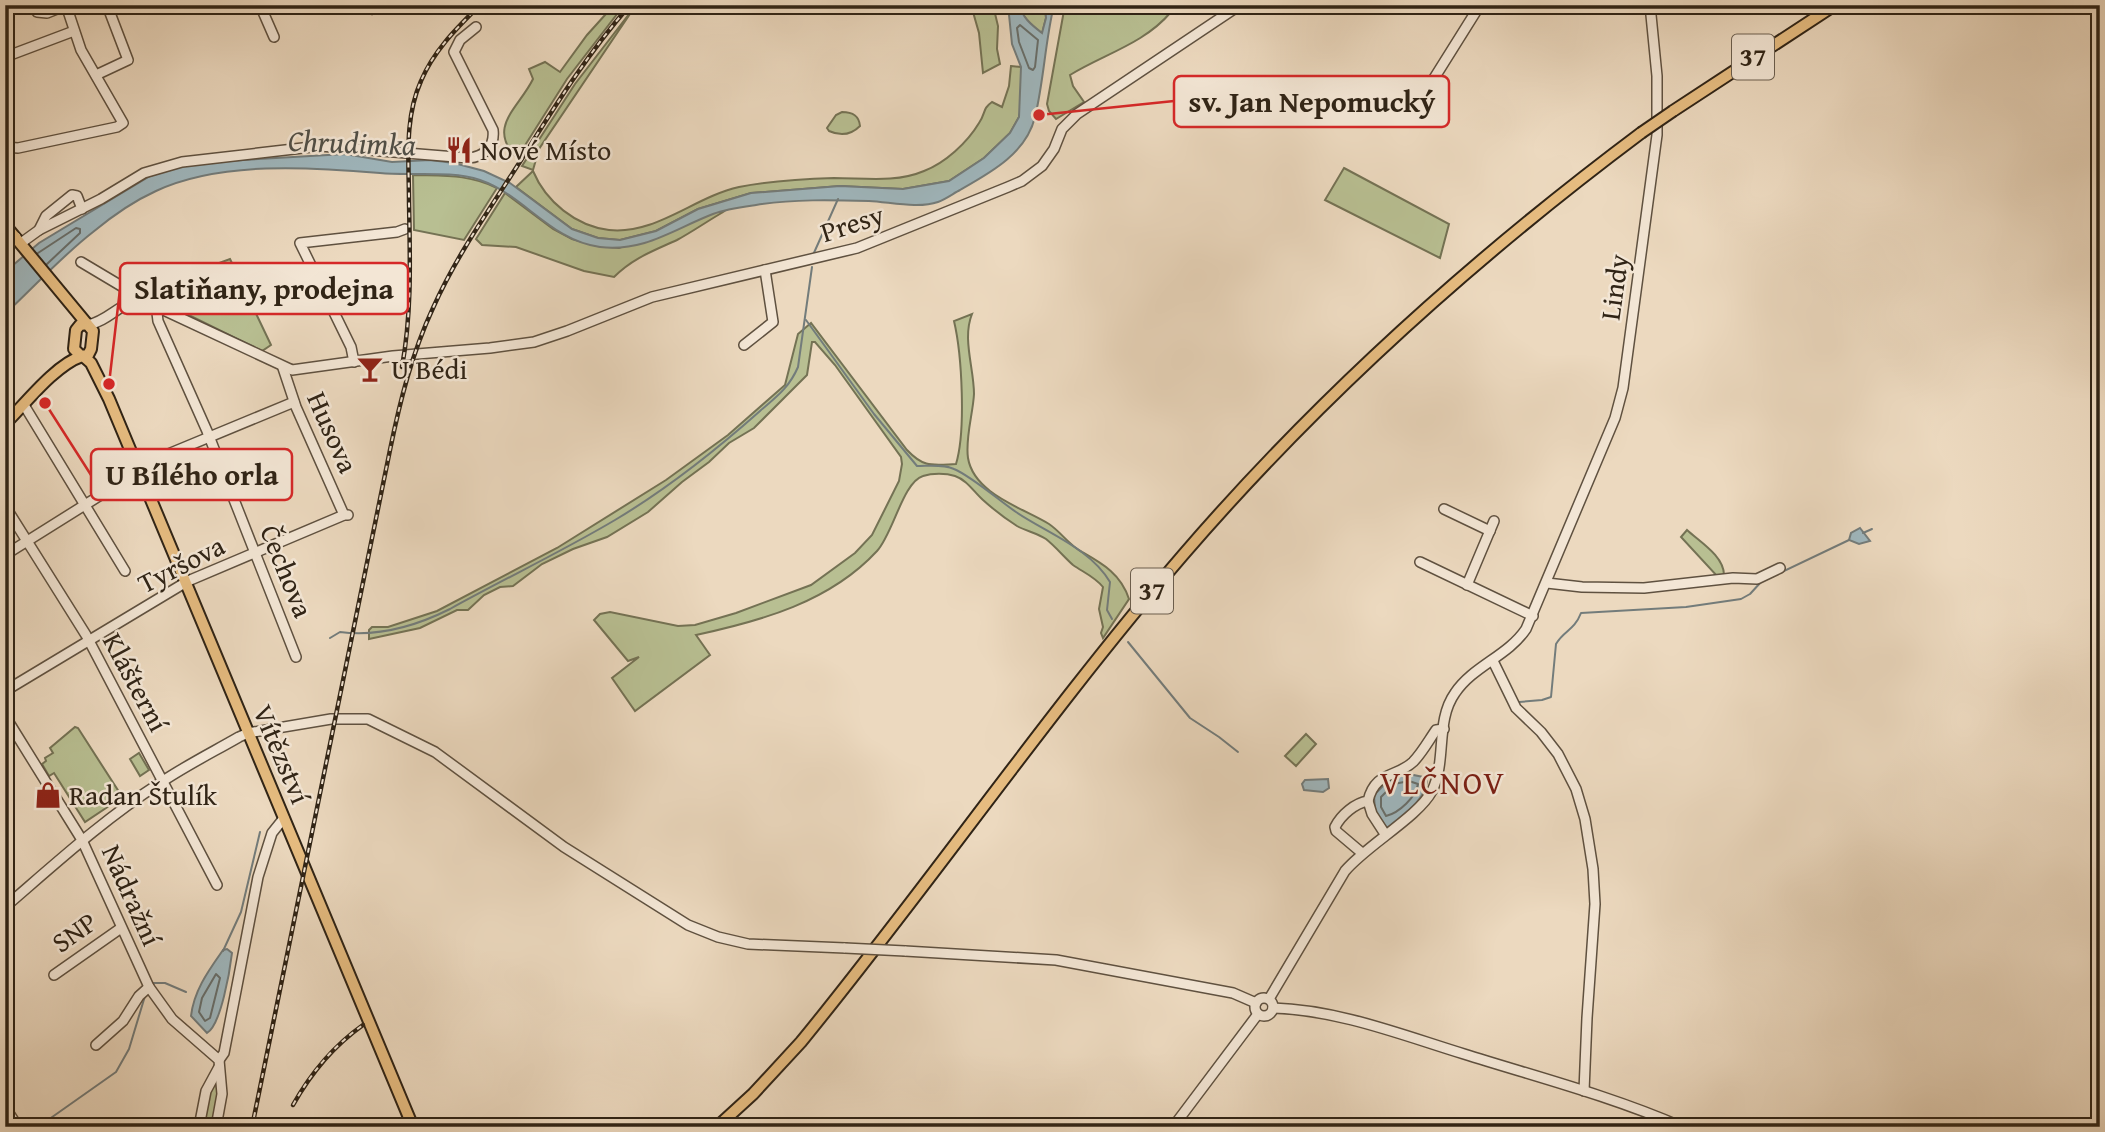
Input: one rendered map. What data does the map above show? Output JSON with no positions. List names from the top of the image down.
{
  "streets": {
    "main road": ["37", "Vítězství"],
    "street": [
      "Presy",
      "Lindy",
      "Husova",
      "Tyršova",
      "Čechova",
      "Klášterní",
      "Nádražní",
      "SNP"
    ]
  },
  "crossings": [
    ["Presy", "Husova"],
    ["Husova", "Tyršova"],
    ["Tyršova", "Čechova"],
    ["Tyršova", "Klášterní"],
    ["Tyršova", "Vítězství"],
    ["Nádražní", "SNP"]
  ],
  "districts": ["VLČNOV"],
  "water": ["Chrudimka"],
  "places": {
    "other": ["sv. Jan Nepomucký", "Slatiňany, prodejna", "U Bílého orla"],
    "restaurant": ["Nové Místo"],
    "bar": ["U Bédi"],
    "shop": ["Radan Štulík"]
  }
}
